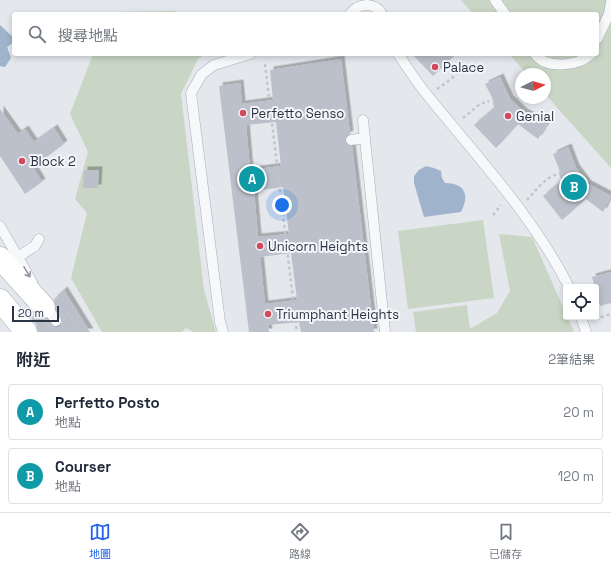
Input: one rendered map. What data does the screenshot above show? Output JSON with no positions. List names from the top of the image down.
{
  "places": [
    "Palace",
    "Perfetto Senso",
    "Genial",
    "Block 2",
    "Unicorn Heights",
    "Triumphant Heights"
  ],
  "scale_bar": "20 m",
  "north": "right",
  "page": {
    "search": "搜尋地點",
    "pins": ["A", "B"],
    "scale": "20 m",
    "heading": ["附近", "2筆結果"],
    "list": [
      {
        "mark": "A",
        "name": "Perfetto Posto",
        "note": "地點",
        "value": "20 m"
      },
      {
        "mark": "B",
        "name": "Courser",
        "note": "地點",
        "value": "120 m"
      }
    ],
    "nav": ["地圖", "路線", "已儲存"]
  }
}
